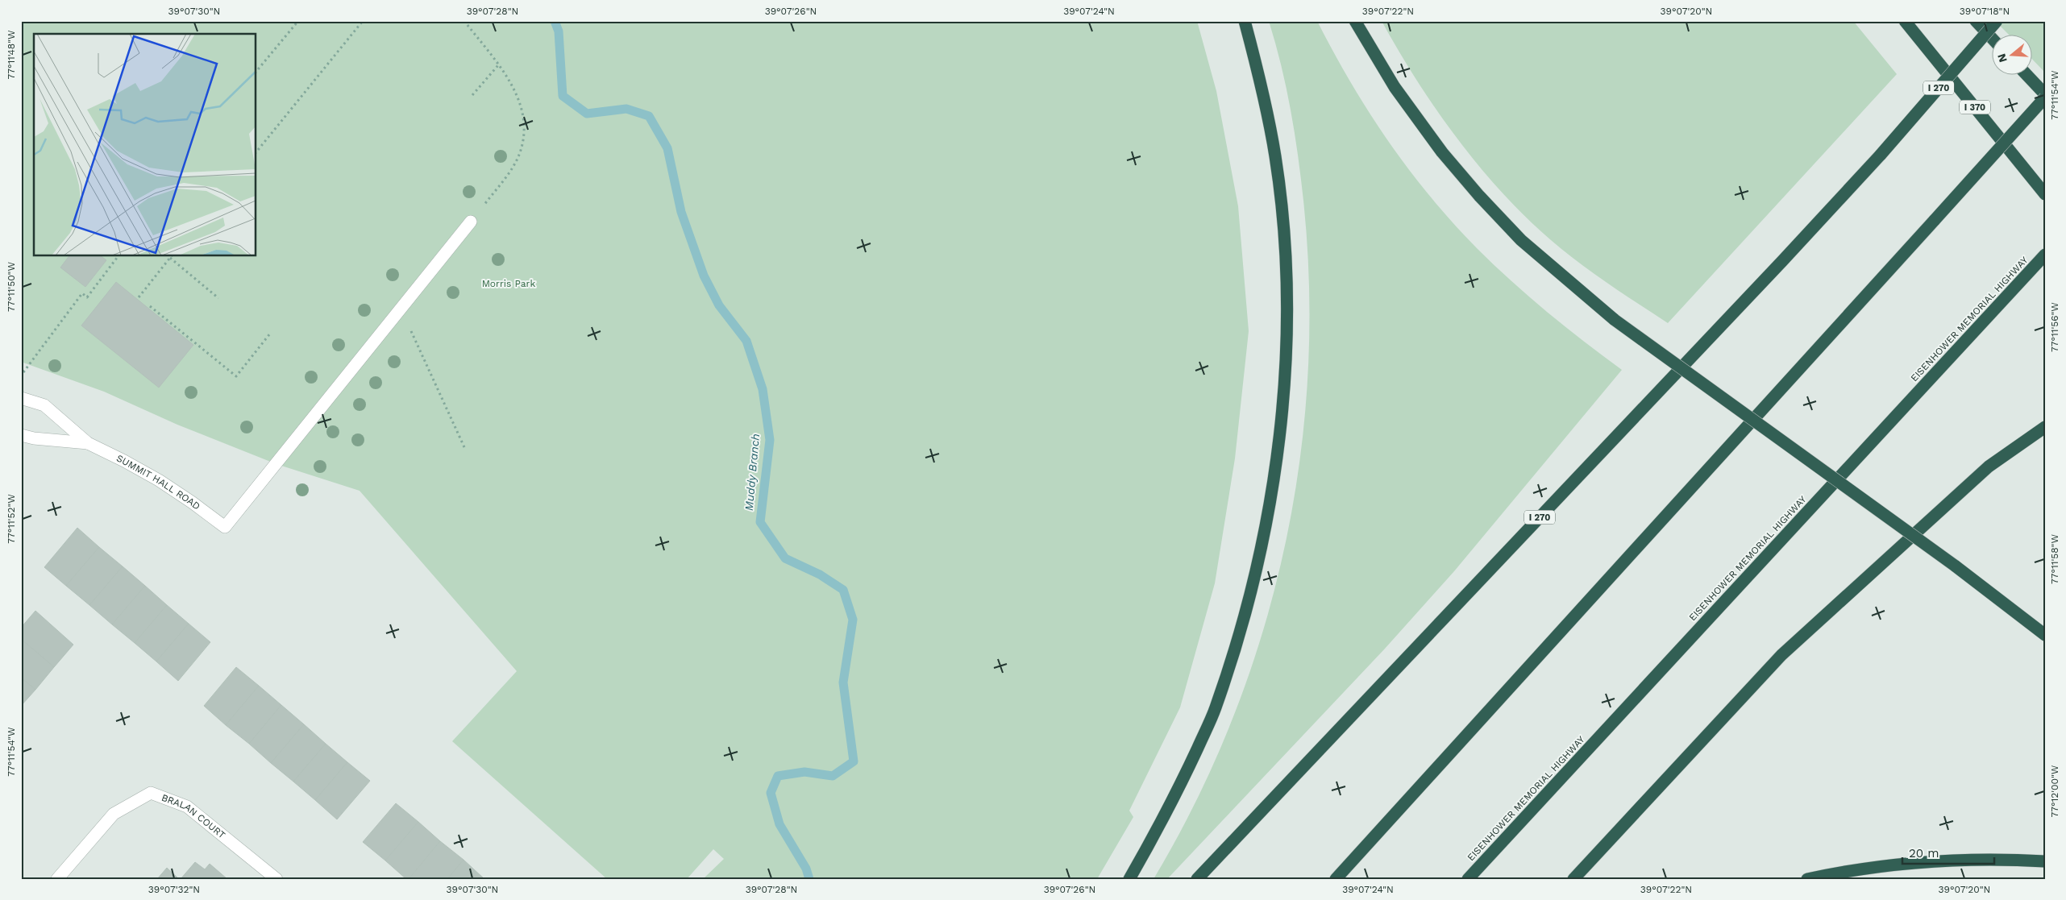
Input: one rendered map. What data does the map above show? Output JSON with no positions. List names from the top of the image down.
{
  "streets": {
    "highway": ["I 270", "I 370", "EISENHOWER MEMORIAL HIGHWAY"],
    "street": ["SUMMIT HALL ROAD", "BRALAN COURT"]
  },
  "water": ["Muddy Branch"],
  "parks": ["Morris Park"],
  "scale_bar": "20 m",
  "north": "left",
  "coordinates": [
    "39°07'30\"N",
    "39°07'28\"N",
    "39°07'26\"N",
    "39°07'24\"N",
    "39°07'22\"N",
    "39°07'20\"N",
    "39°07'18\"N",
    "77°11'48\"W",
    "77°11'54\"W",
    "77°11'50\"W",
    "77°11'56\"W",
    "77°11'52\"W",
    "77°11'58\"W",
    "77°12'00\"W",
    "39°07'32\"N"
  ]
}
